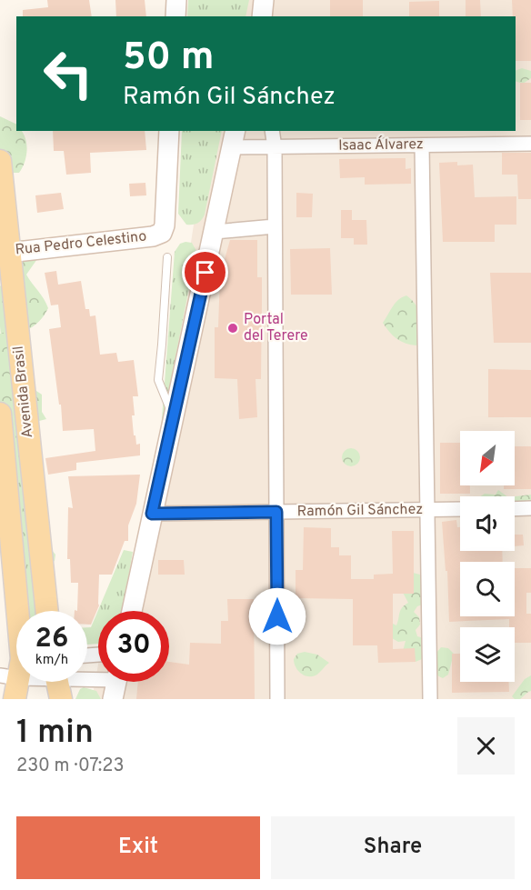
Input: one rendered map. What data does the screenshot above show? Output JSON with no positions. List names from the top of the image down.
{
  "streets": {
    "main road": ["Rua Pedro Celestino", "Avenida Brasil"],
    "street": ["Isaac Álvarez", "Ramón Gil Sánchez"]
  },
  "crossings": [
    ["Rua Pedro Celestino", "Avenida Brasil"]
  ],
  "places": ["Portal del Terere"],
  "north": "bottom left",
  "page": {
    "turn": ["50 m", "Ramón Gil Sánchez"],
    "speed": "26 km/h",
    "limit": "30",
    "heading": ["1 min", "230 m · 07:23"],
    "buttons": ["Exit", "Share"]
  }
}
